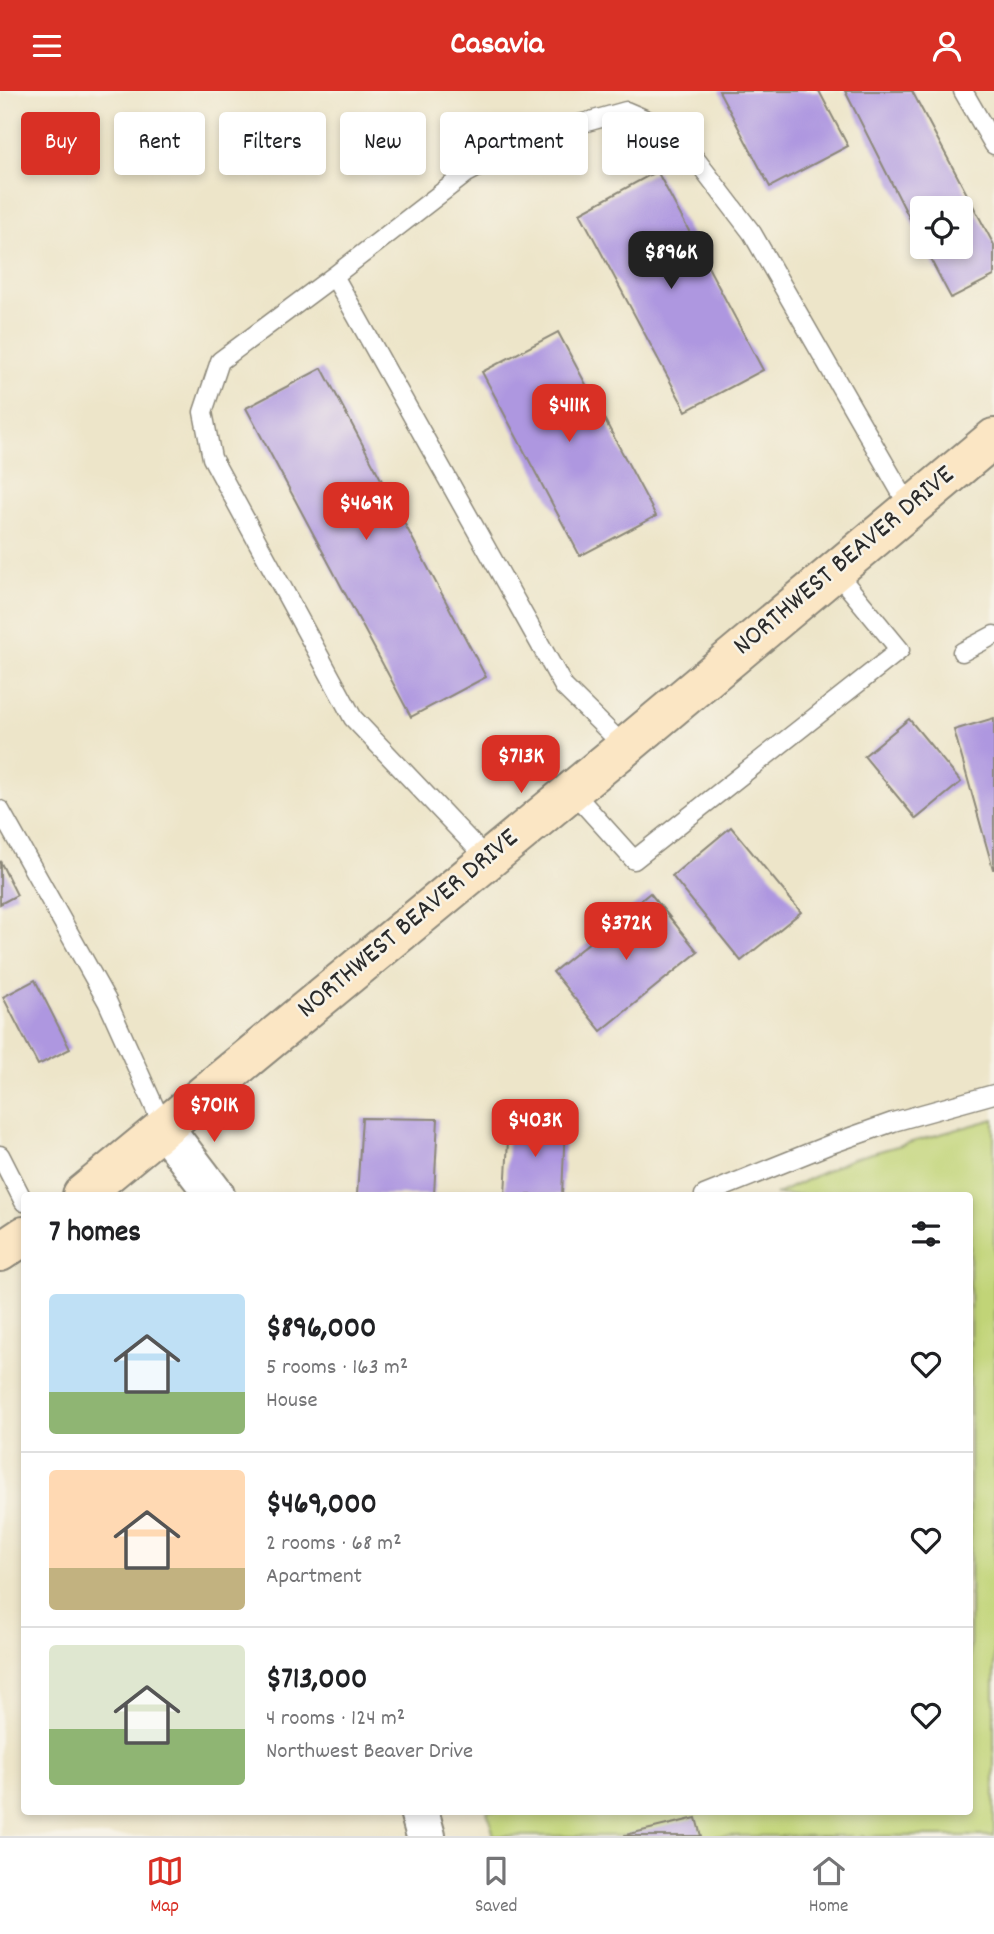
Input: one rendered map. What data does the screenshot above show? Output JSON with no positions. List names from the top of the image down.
{
  "streets": {
    "main road": ["NORTHWEST BEAVER DRIVE"]
  },
  "page": {
    "header": "Casavia",
    "chip": [
      "Buy",
      "Rent",
      "Filters",
      "New",
      "Apartment",
      "House"
    ],
    "price": [
      "$896K",
      "$411K",
      "$469K",
      "$713K",
      "$372K",
      "$701K",
      "$403K"
    ],
    "heading": "7 homes",
    "list": [
      {
        "name": "$896,000",
        "note": "5 rooms · 163 m² · House"
      },
      {
        "name": "$469,000",
        "note": "2 rooms · 68 m² · Apartment"
      },
      {
        "name": "$713,000",
        "note": "4 rooms · 124 m² · Northwest Beaver Drive"
      }
    ],
    "tabs": ["Map", "Saved", "Home"]
  }
}
